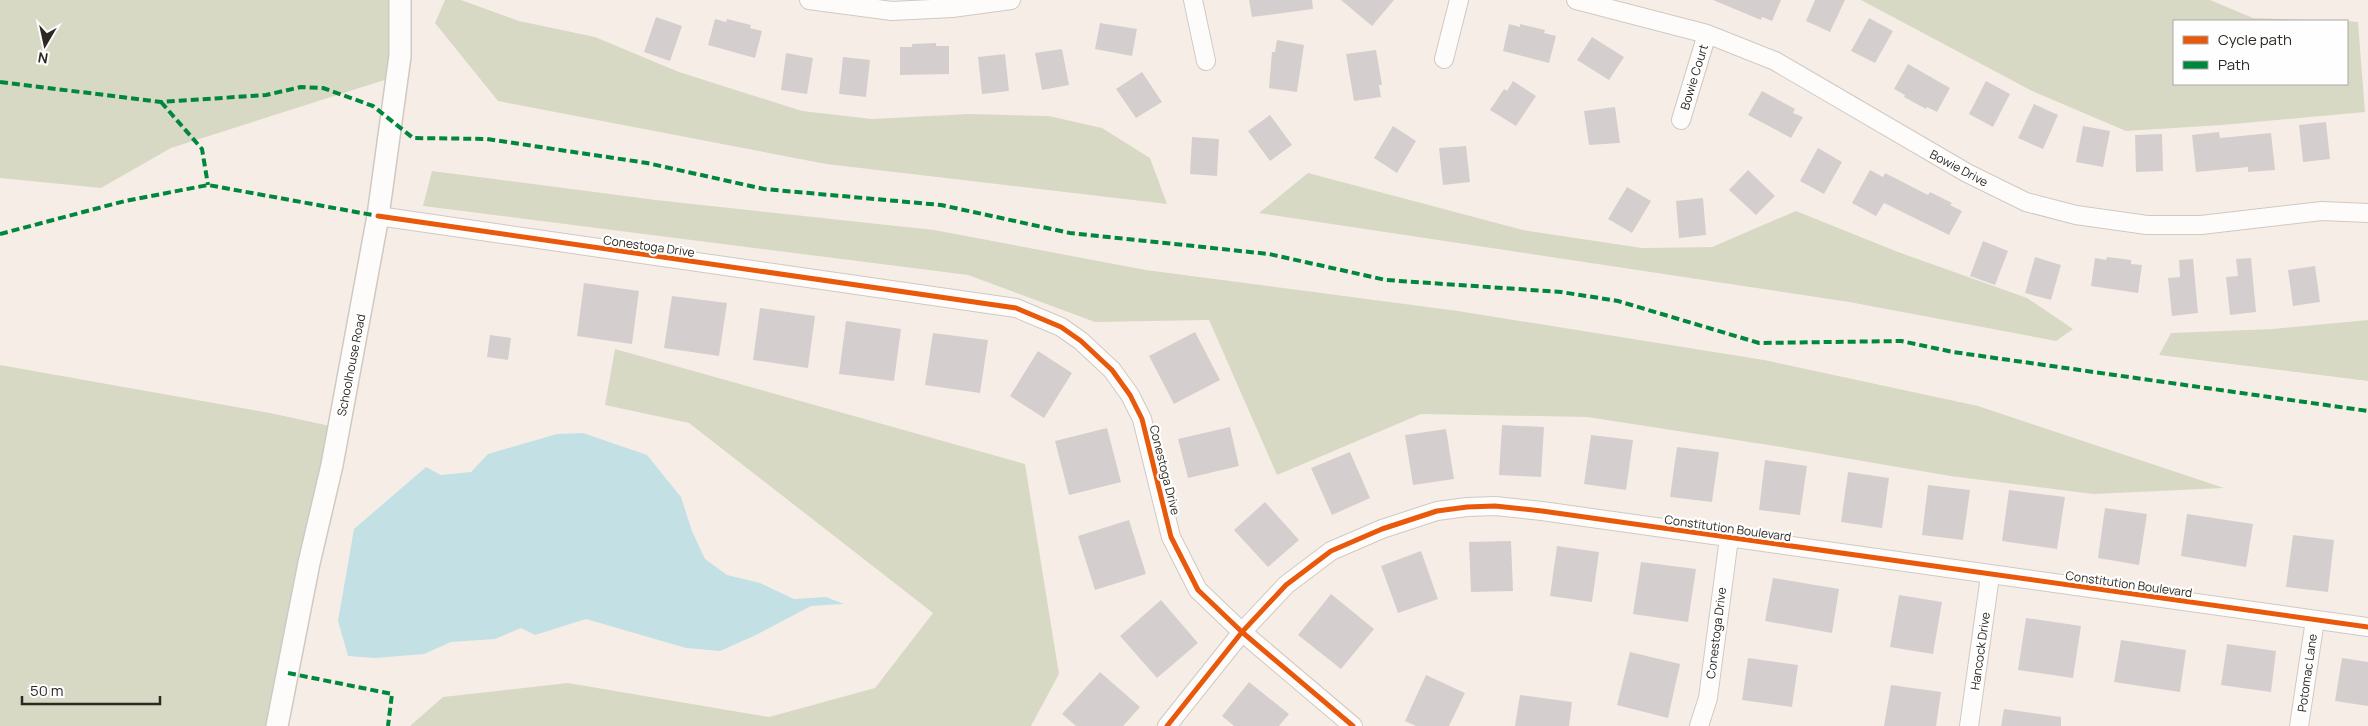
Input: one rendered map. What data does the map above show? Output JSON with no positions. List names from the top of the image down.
{
  "streets": {
    "street": [
      "Bowie Court",
      "Bowie Drive",
      "Conestoga Drive",
      "Schoolhouse Road",
      "Constitution Boulevard",
      "Hancock Drive",
      "Potomac Lane"
    ]
  },
  "crossings": [
    ["Bowie Court", "Bowie Drive"],
    ["Conestoga Drive", "Schoolhouse Road"],
    ["Conestoga Drive", "Constitution Boulevard"],
    ["Constitution Boulevard", "Hancock Drive"],
    ["Constitution Boulevard", "Potomac Lane"]
  ],
  "legend": ["Cycle path", "Path"],
  "scale_bar": "50 m",
  "north": "bottom"
}
